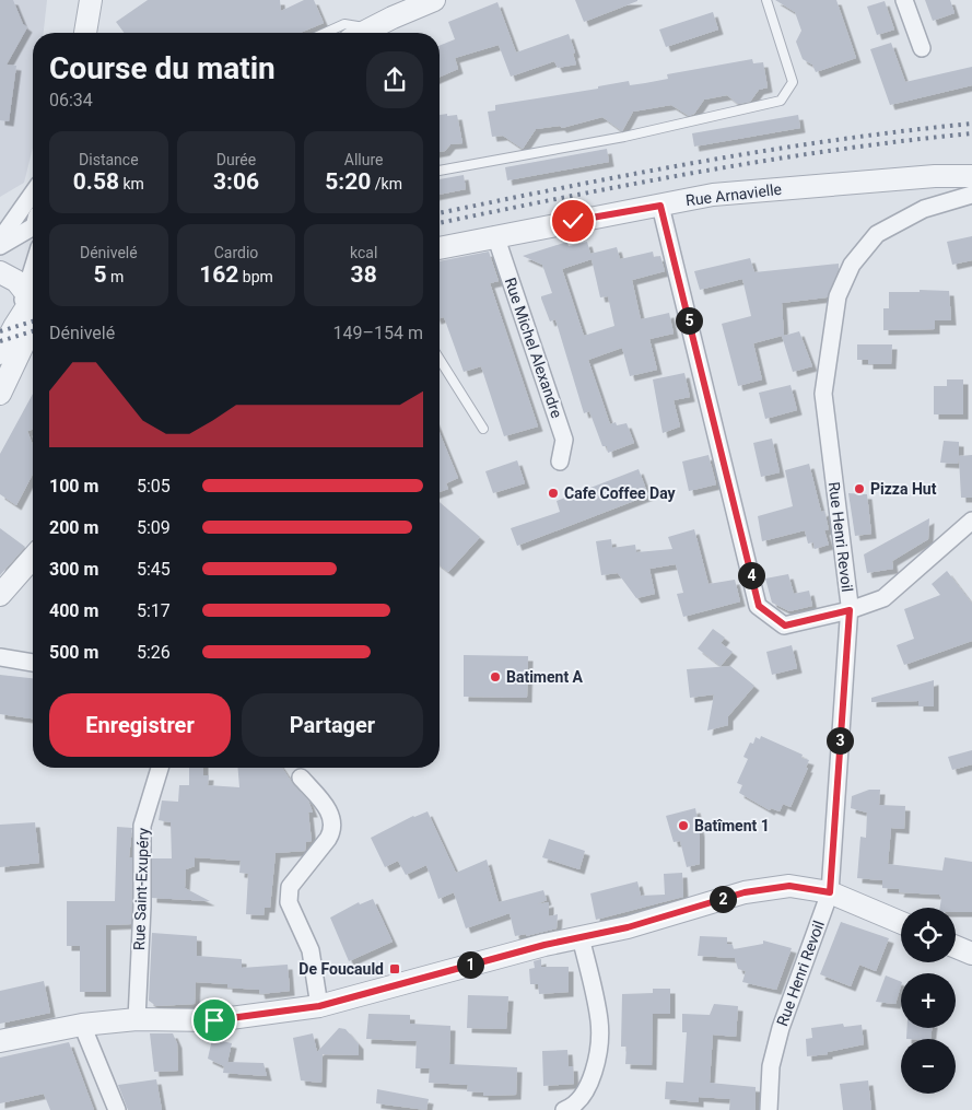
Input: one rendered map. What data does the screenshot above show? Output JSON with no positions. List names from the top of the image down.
{
  "streets": {
    "street": [
      "Rue Arnavielle",
      "Rue Michel Alexandre",
      "Rue Henri Revoil",
      "Rue Saint-Exupéry"
    ]
  },
  "crossings": [
    ["Rue Arnavielle", "Rue Michel Alexandre"]
  ],
  "places": {
    "other": [
      "Pizza Hut",
      "Cafe Coffee Day",
      "Batiment A",
      "Batîment 1"
    ],
    "transit": ["De Foucauld"]
  },
  "page": {
    "heading": ["Course du matin", "06:34"],
    "stats": [
      ["Distance", "0.58 km"],
      ["Durée", "3:06"],
      ["Allure", "5:20 /km"],
      ["Dénivelé", "5 m"],
      ["Cardio", "162 bpm"],
      ["kcal", "38"]
    ],
    "pins": [
      "5",
      "4",
      "3",
      "2",
      "1"
    ],
    "chart": ["Dénivelé", "149–154 m"],
    "list": [
      {
        "name": "100 m",
        "note": "5:05"
      },
      {
        "name": "200 m",
        "note": "5:09"
      },
      {
        "name": "300 m",
        "note": "5:45"
      },
      {
        "name": "400 m",
        "note": "5:17"
      },
      {
        "name": "500 m",
        "note": "5:26"
      }
    ],
    "buttons": ["Enregistrer", "Partager"],
    "map_buttons": ["+", "−"]
  }
}
